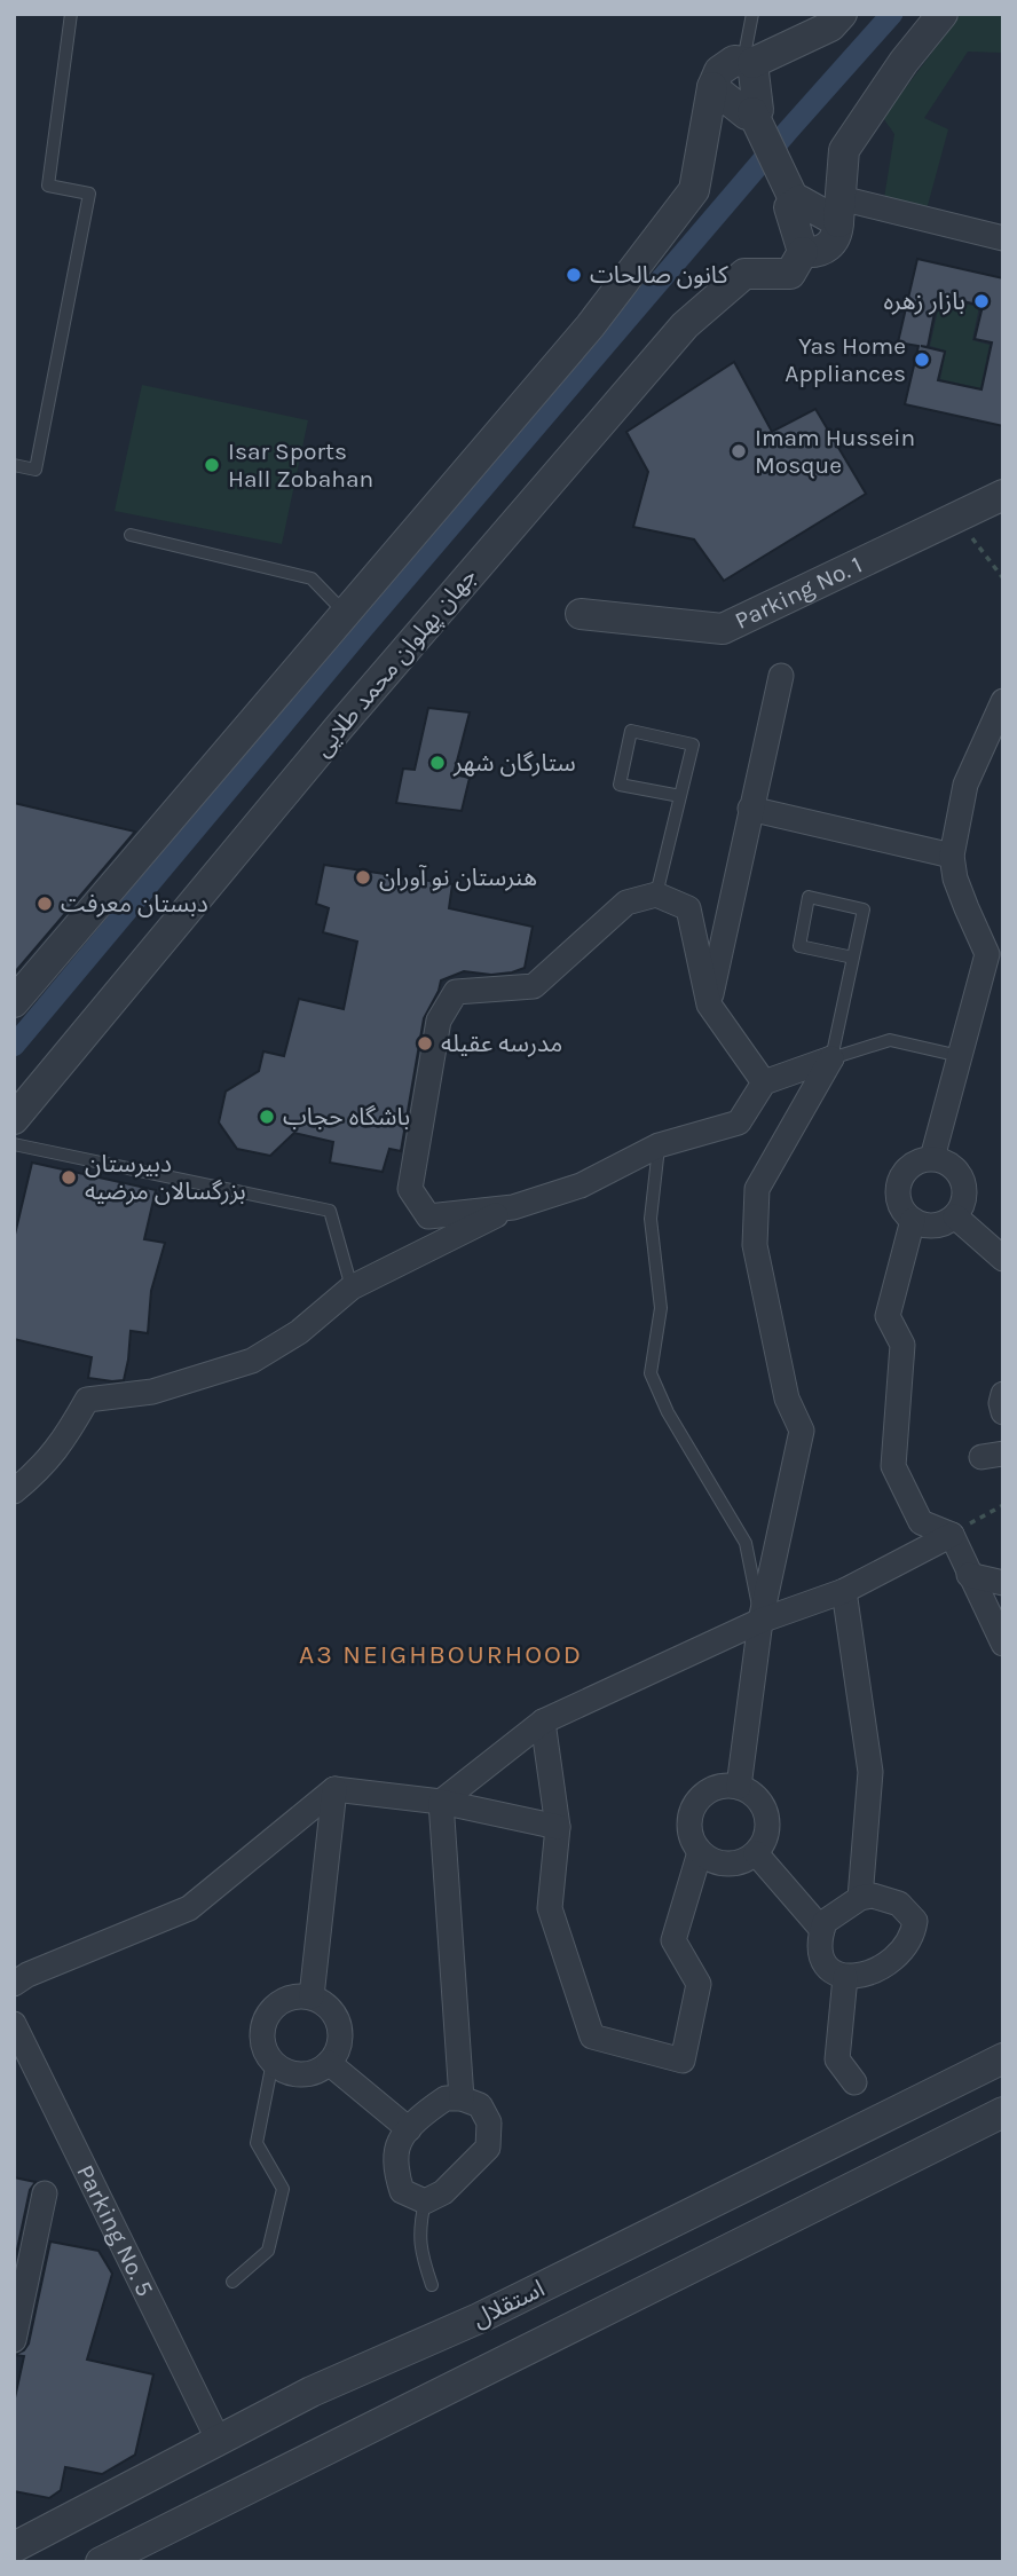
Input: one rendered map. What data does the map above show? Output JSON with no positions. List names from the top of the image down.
{
  "streets": {
    "street": [
      "Parking No. 1",
      "جهان پهلوان محمد طلایی",
      "Parking No. 5",
      "استقلال"
    ]
  },
  "crossings": [
    ["Parking No. 5", "استقلال"]
  ],
  "districts": ["A3 NEIGHBOURHOOD"],
  "places": [
    "کانون صالحات",
    "بازار زهره",
    "Yas Home Appliances",
    "Imam Hussein Mosque",
    "Isar Sports Hall Zobahan",
    "ستارگان شهر",
    "هنرستان نو آوران",
    "دبستان معرفت",
    "مدرسه عقیله",
    "باشگاه حجاب",
    "دبیرستان بزرگسالان مرضیه"
  ]
}
